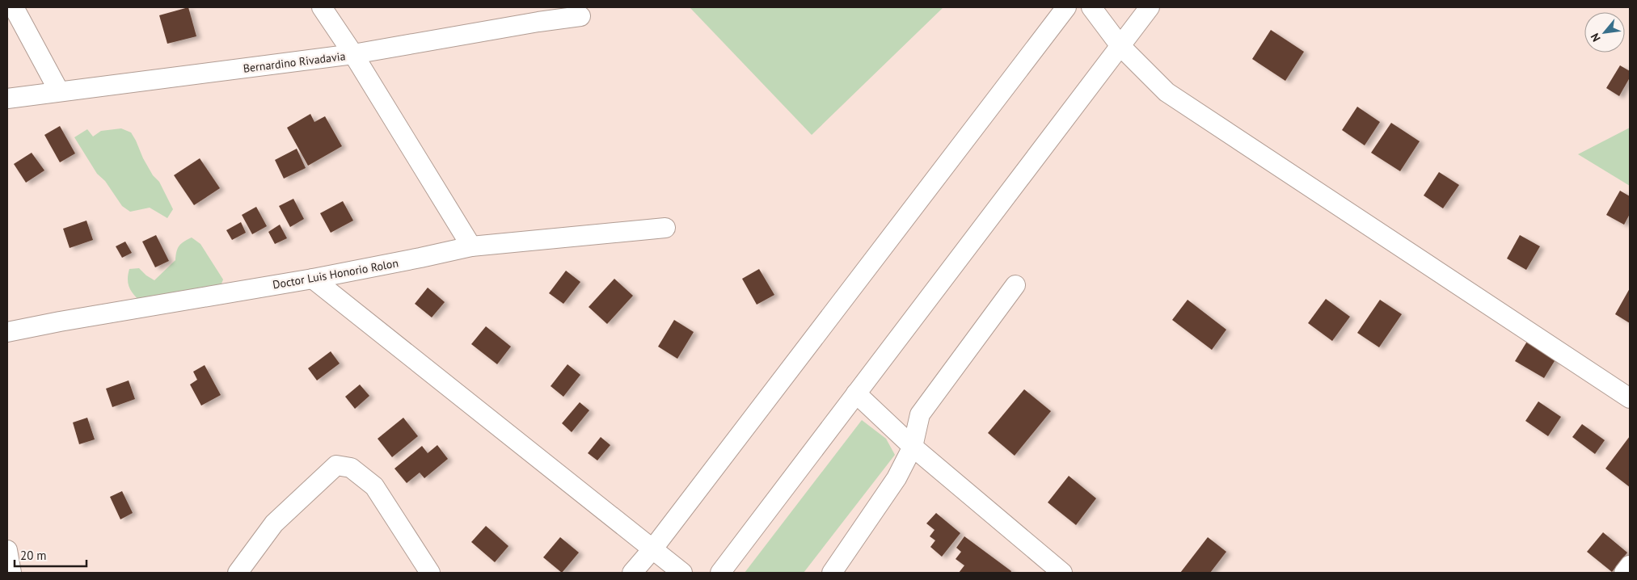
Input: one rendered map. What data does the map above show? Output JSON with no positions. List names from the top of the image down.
{
  "streets": {
    "street": ["Bernardino Rivadavia", "Doctor Luis Honorio Rolon"]
  },
  "scale_bar": "20 m",
  "north": "bottom left"
}
